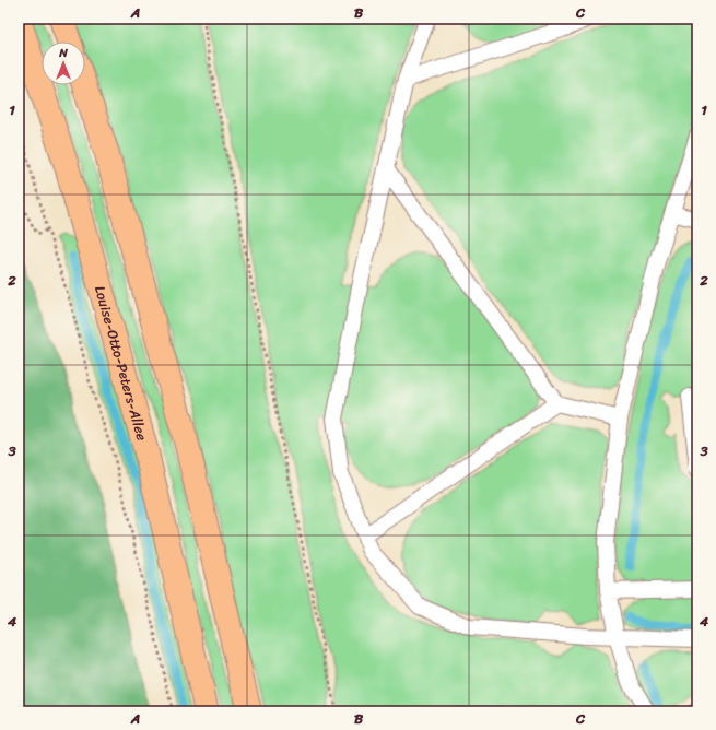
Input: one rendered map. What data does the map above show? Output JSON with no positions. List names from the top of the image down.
{
  "streets": {
    "main road": ["Louise-Otto-Peters-Allee"]
  },
  "north": "top",
  "grid": {
    "columns": ["A", "B", "C"],
    "rows": [
      "1",
      "2",
      "3",
      "4"
    ]
  }
}
